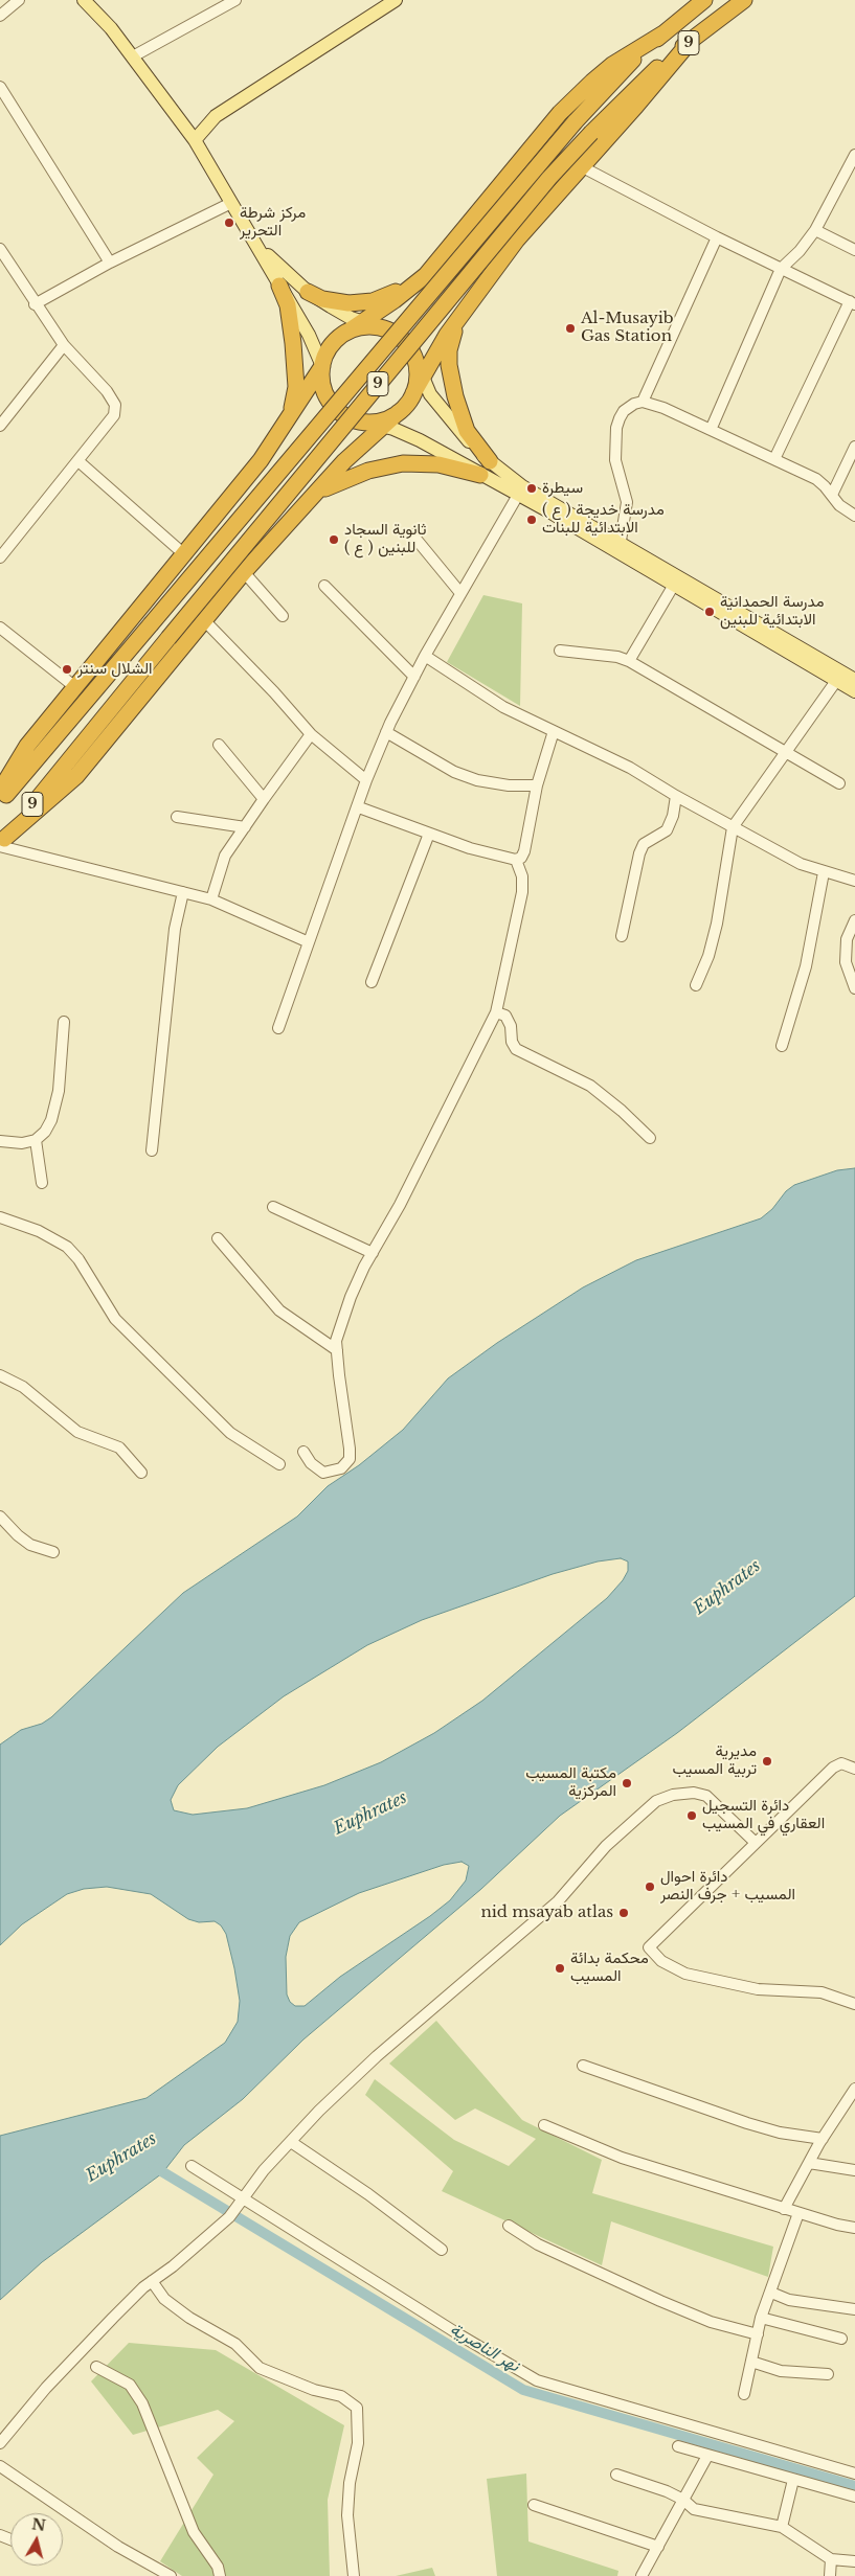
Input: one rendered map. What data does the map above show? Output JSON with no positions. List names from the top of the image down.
{
  "streets": {
    "highway": ["9"]
  },
  "water": ["Euphrates", "نهر الناصرية"],
  "places": [
    "مركز شرطة التحرير",
    "Al-Musayib Gas Station",
    "سيطرة",
    "مدرسة خديجة ( ع ) الابتدائية للبنات",
    "ثانوية السجاد ( ع ) للبنين",
    "مدرسة الحمدانية الابتدائية للبنين",
    "الشلال سنتر",
    "مديرية تربية المسيب",
    "مكتبة المسيب المركزية",
    "دائرة التسجيل العقاري في المسيب",
    "دائرة احوال المسيب + جرف النصر",
    "nid msayab atlas",
    "محكمة بدائة المسيب"
  ],
  "north": "top"
}
